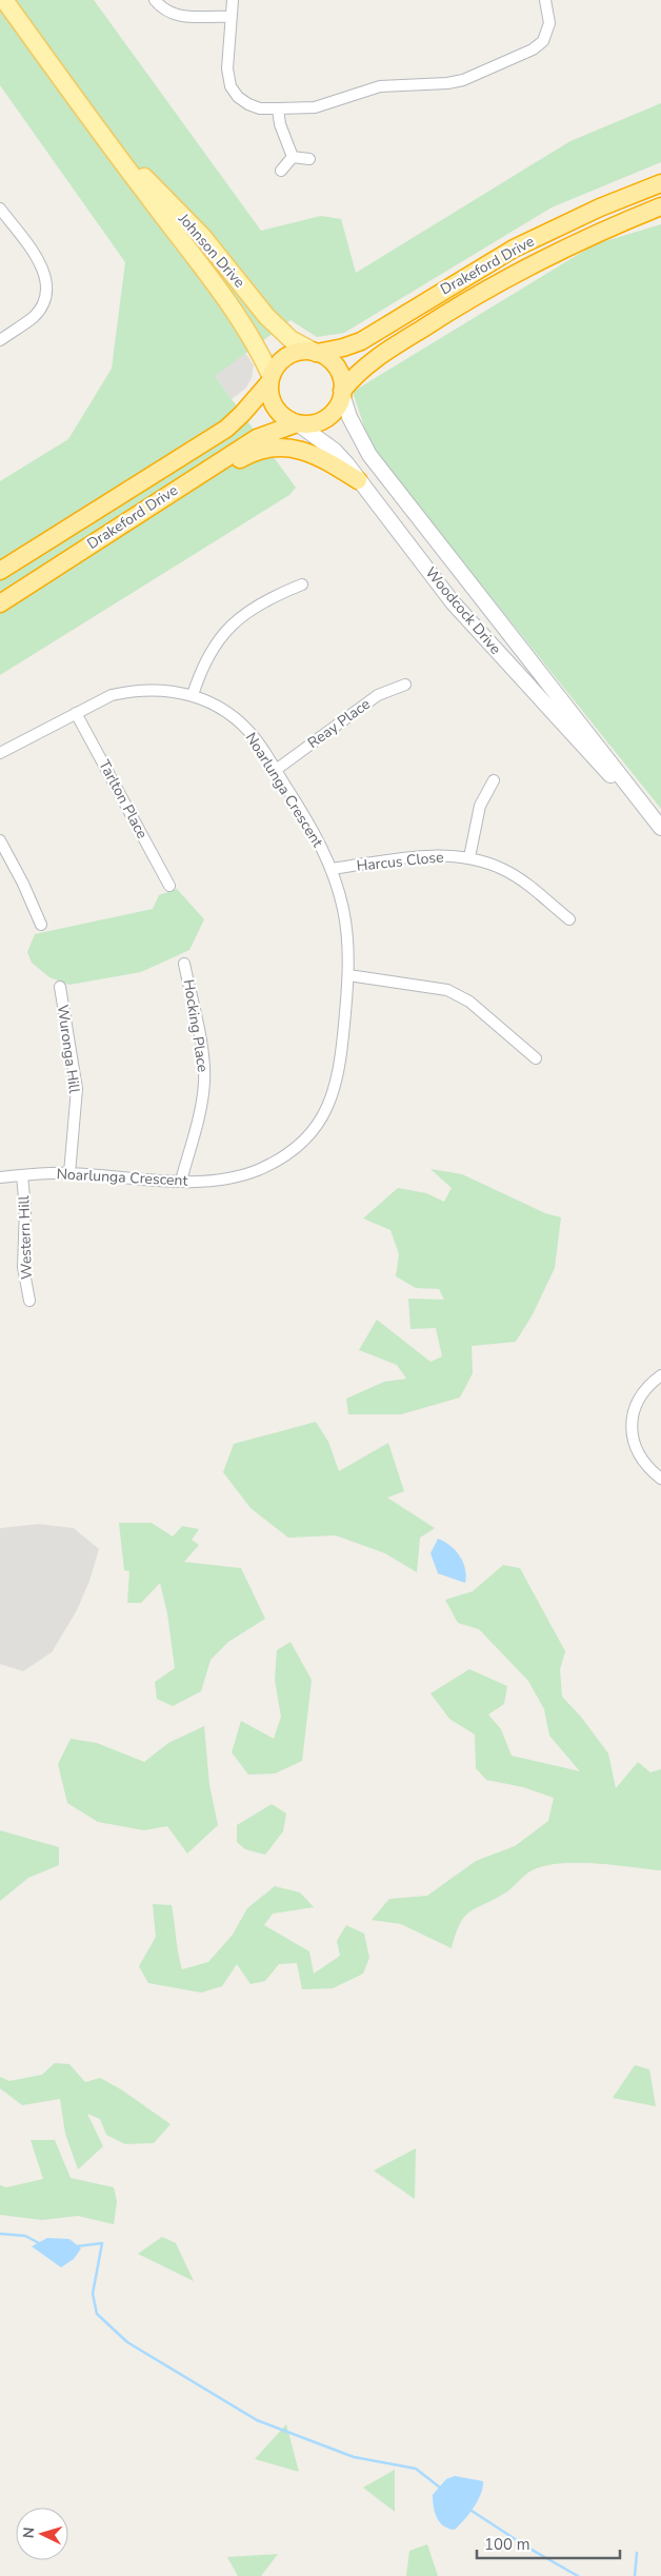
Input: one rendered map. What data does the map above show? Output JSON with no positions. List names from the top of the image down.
{
  "streets": {
    "highway": ["Drakeford Drive"],
    "main road": ["Johnson Drive", "Woodcock Drive"],
    "street": [
      "Reay Place",
      "Noarlunga Crescent",
      "Tarlton Place",
      "Harcus Close",
      "Hocking Place",
      "Wuronga Hill",
      "Western Hill"
    ]
  },
  "crossings": [
    ["Johnson Drive", "Drakeford Drive"],
    ["Johnson Drive", "Woodcock Drive"],
    ["Drakeford Drive", "Woodcock Drive"],
    ["Reay Place", "Noarlunga Crescent"],
    ["Noarlunga Crescent", "Tarlton Place"],
    ["Noarlunga Crescent", "Harcus Close"],
    ["Noarlunga Crescent", "Hocking Place"],
    ["Noarlunga Crescent", "Wuronga Hill"],
    ["Noarlunga Crescent", "Western Hill"]
  ],
  "scale_bar": "100 m",
  "north": "left"
}
